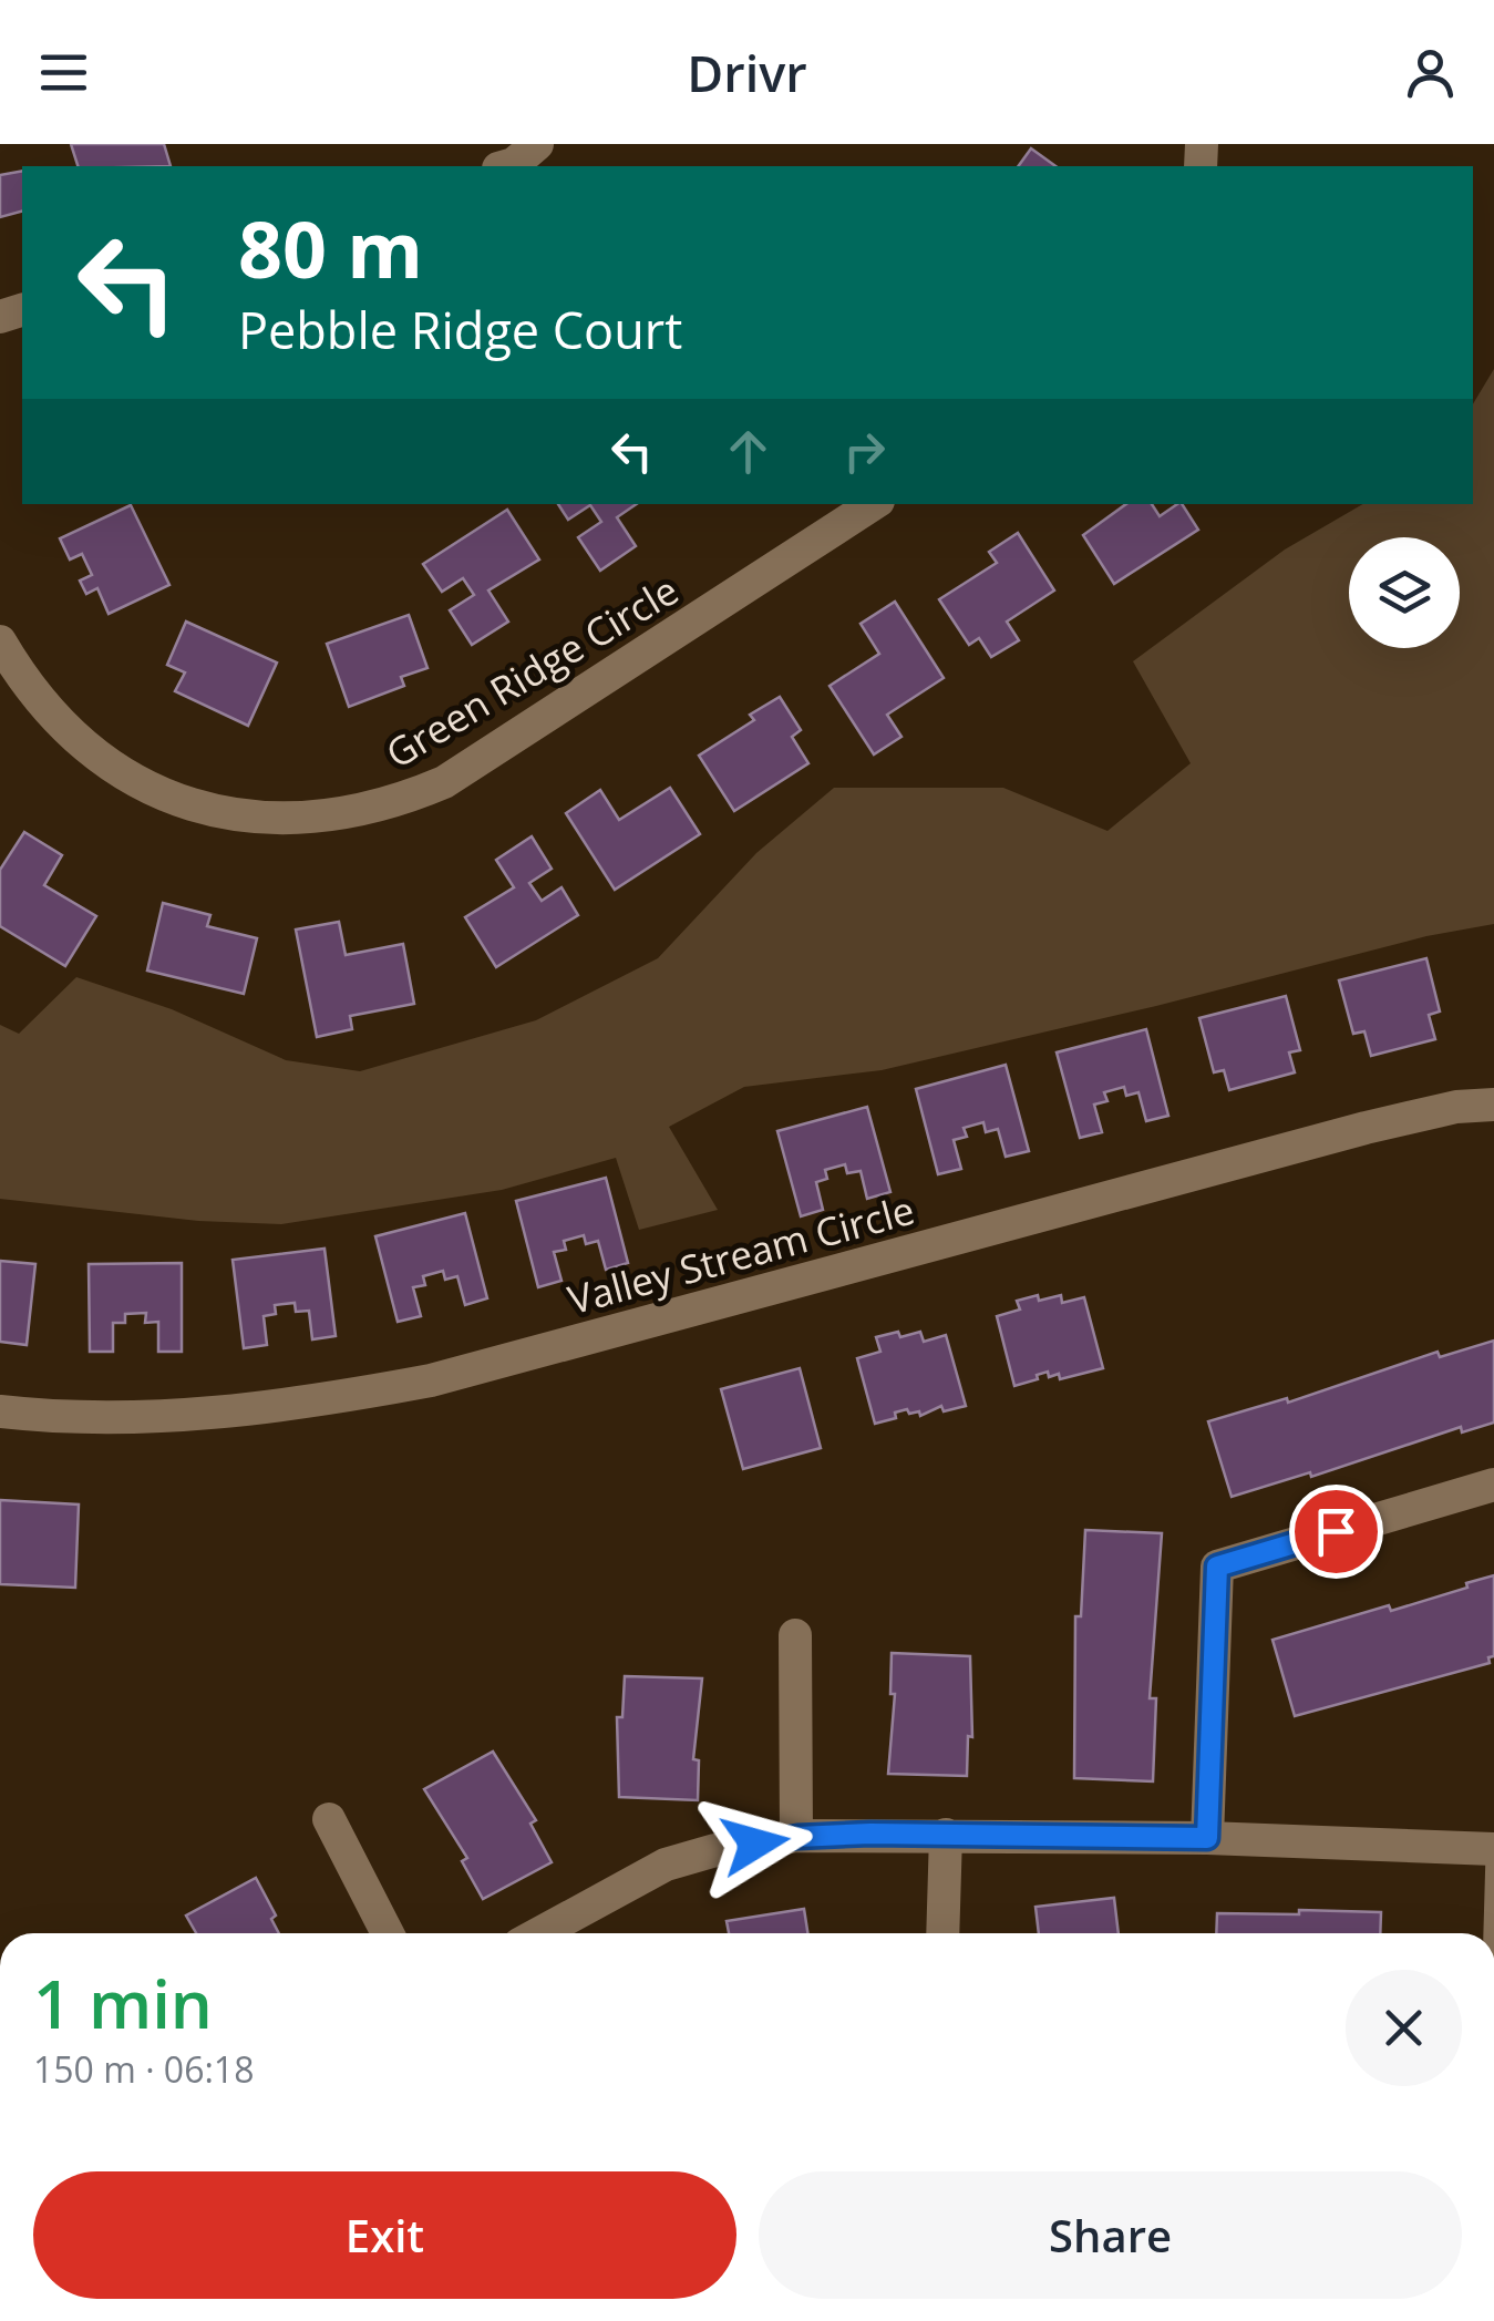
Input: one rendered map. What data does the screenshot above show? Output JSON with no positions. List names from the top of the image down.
{
  "streets": {
    "street": ["Green Ridge Circle", "Valley Stream Circle"]
  },
  "page": {
    "header": "Drivr",
    "turn": ["80 m", "Pebble Ridge Court"],
    "heading": ["1 min", "150 m · 06:18"],
    "buttons": ["Exit", "Share"]
  }
}
